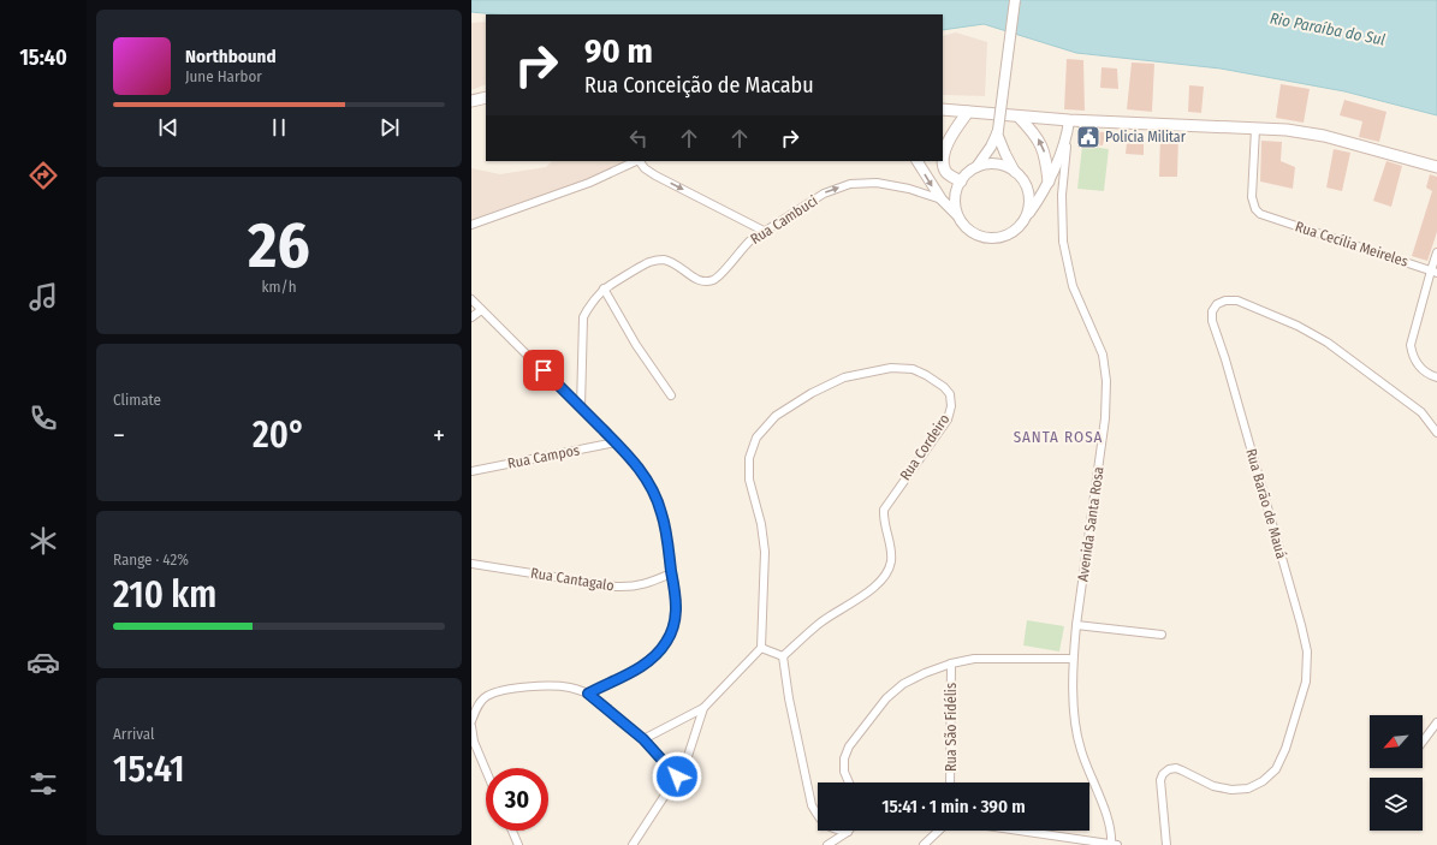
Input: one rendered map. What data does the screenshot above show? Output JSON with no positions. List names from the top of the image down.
{
  "streets": {
    "street": [
      "Rua Cambuci",
      "Rua Cecília Meireles",
      "Rua Cordeiro",
      "Rua Campos",
      "Rua Barão de Mauá",
      "Avenida Santa Rosa",
      "Rua Cantagalo",
      "Rua São Fidélis"
    ]
  },
  "one_way": ["Rua Cambuci"],
  "districts": ["SANTA ROSA"],
  "water": ["Rio Paraíba do Sul"],
  "places": {
    "public building": ["Policia Militar"]
  },
  "north": "bottom left",
  "page": {
    "tabs": "15:40",
    "turn": ["90 m", "Rua Conceição de Macabu"],
    "song": ["Northbound", "June Harbor"],
    "tile": [
      ["26", "km/h"],
      "Climate",
      ["Range · 42%", "210 km"],
      ["Arrival", "15:41"]
    ],
    "heat": ["−", "20°", "+"],
    "limit": "30",
    "trip": "15:41 · 1 min · 390 m"
  }
}
